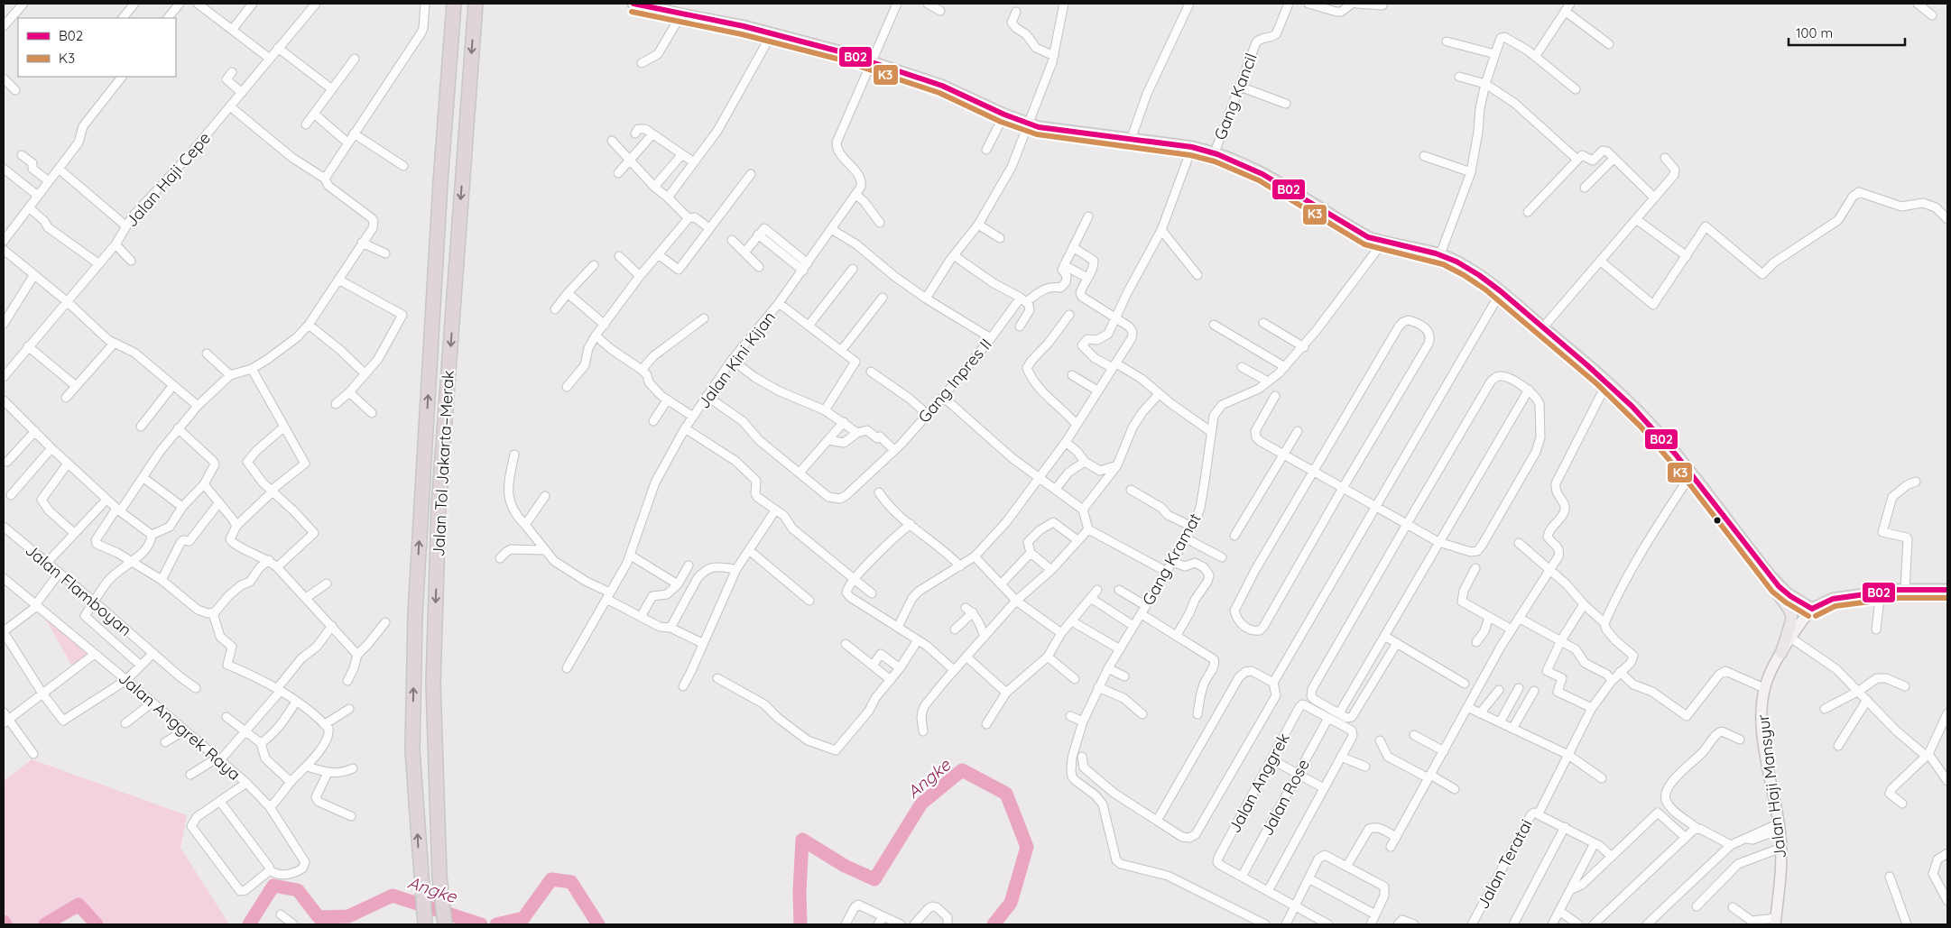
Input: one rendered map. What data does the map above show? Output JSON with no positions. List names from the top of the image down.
{
  "streets": {
    "highway": ["Jalan Tol Jakarta–Merak"],
    "main road": ["Jalan Haji Mansyur"],
    "street": [
      "Gang Kancil",
      "Jalan Haji Cepe",
      "Jalan Kini Kijan",
      "Gang Inpres II",
      "Gang Kramat",
      "Jalan Flamboyan",
      "Jalan Anggrek Raya",
      "Jalan Anggrek",
      "Jalan Rose",
      "Jalan Teratai"
    ]
  },
  "crossings": [
    ["Jalan Kini Kijan", "Gang Inpres II"],
    ["Jalan Anggrek", "Jalan Rose"]
  ],
  "water": ["Angke"],
  "lines": ["transit line B02", "transit line K3"],
  "legend": ["B02", "K3"],
  "scale_bar": "100 m"
}
